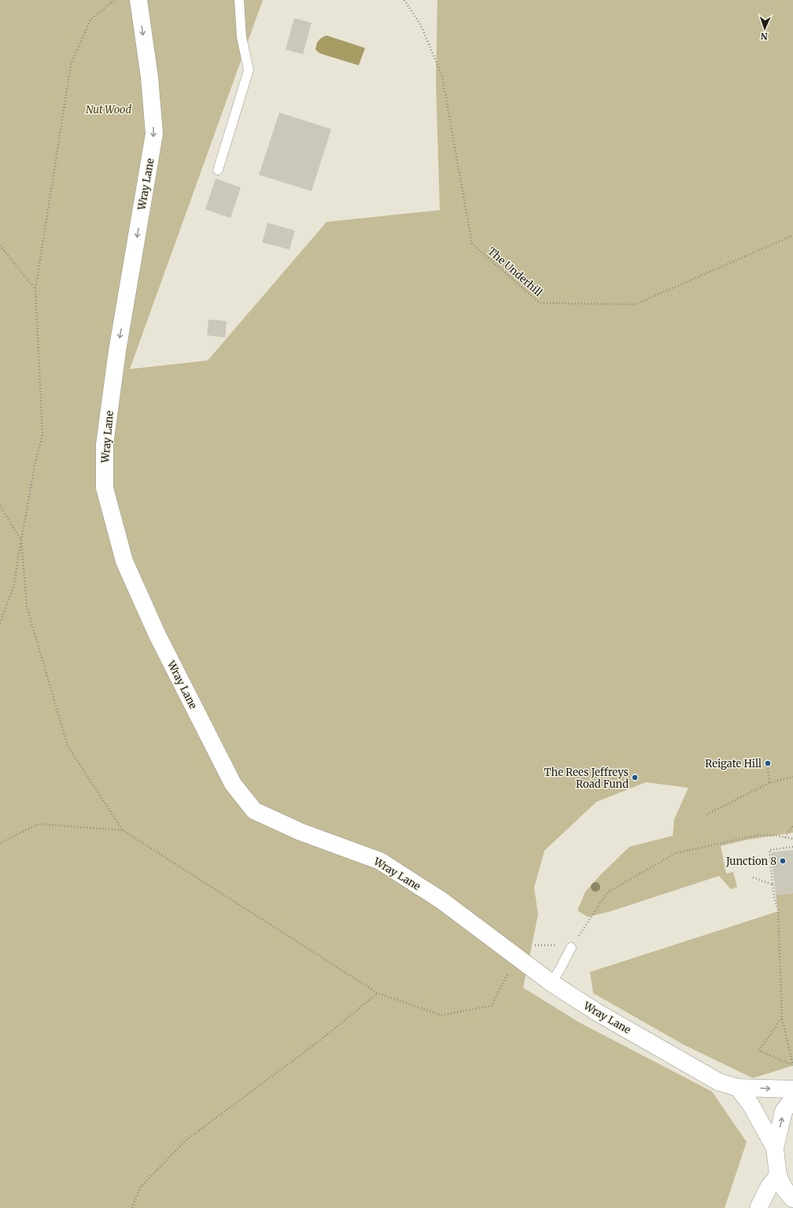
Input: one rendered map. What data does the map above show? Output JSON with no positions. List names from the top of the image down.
{
  "streets": {
    "street": ["Wray Lane"],
    "path": ["The Underhill"]
  },
  "one_way": ["Wray Lane"],
  "parks": ["Nut Wood"],
  "places": ["Reigate Hill", "The Rees Jeffreys Road Fund", "Junction 8"],
  "north": "bottom"
}
